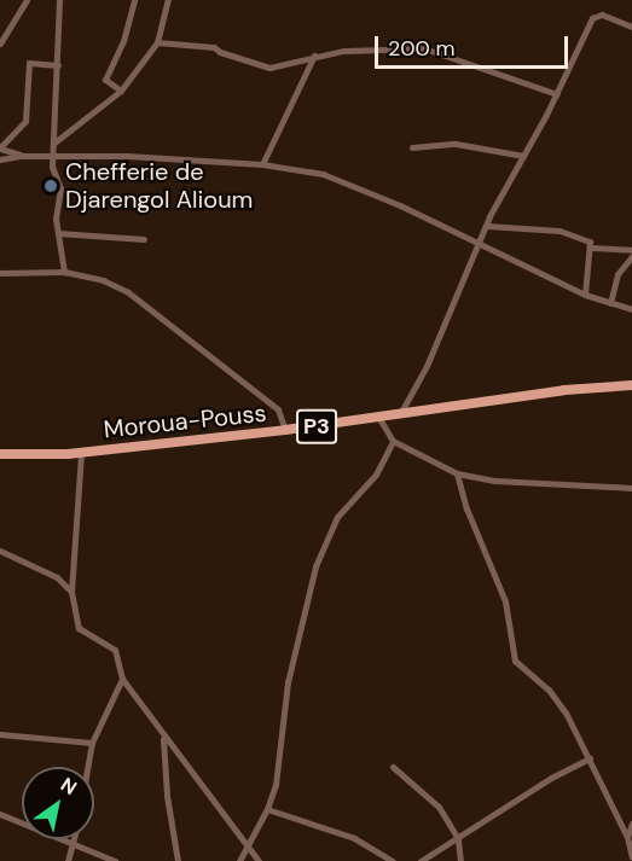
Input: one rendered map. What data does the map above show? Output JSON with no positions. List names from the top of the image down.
{
  "streets": {
    "main road": ["Moroua-Pouss", "P3"]
  },
  "places": ["Chefferie de Djarengol Alioum"],
  "scale_bar": "200 m",
  "north": "top right"
}
